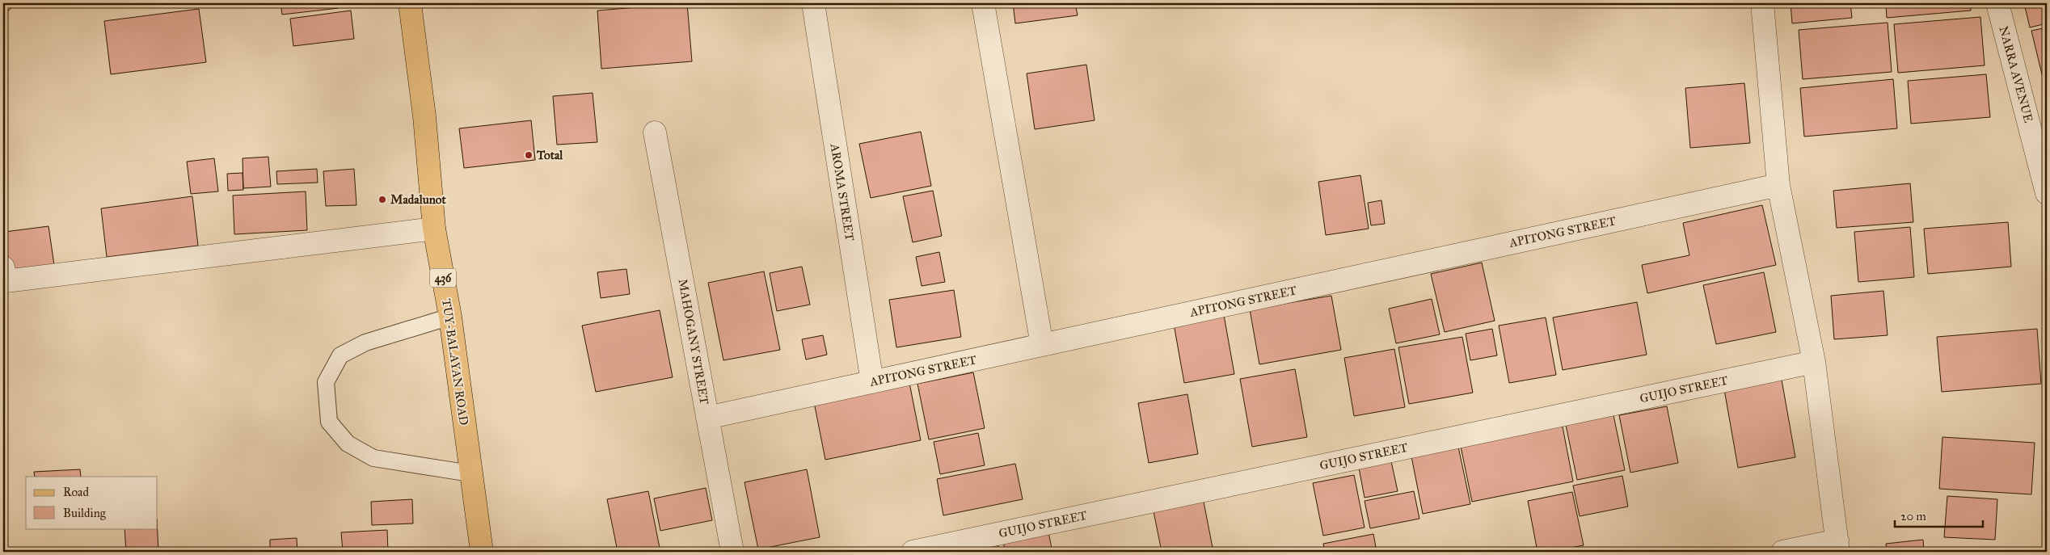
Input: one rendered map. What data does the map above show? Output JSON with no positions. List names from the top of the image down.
{
  "streets": {
    "main road": ["436", "TUY-BALAYAN ROAD"],
    "street": [
      "NARRA AVENUE",
      "AROMA STREET",
      "APITONG STREET",
      "MAHOGANY STREET",
      "GUIJO STREET"
    ]
  },
  "crossings": [
    ["AROMA STREET", "APITONG STREET"],
    ["APITONG STREET", "MAHOGANY STREET"]
  ],
  "places": ["Total", "Madalunot"],
  "legend": ["Road", "Building"],
  "scale_bar": "20 m"
}
